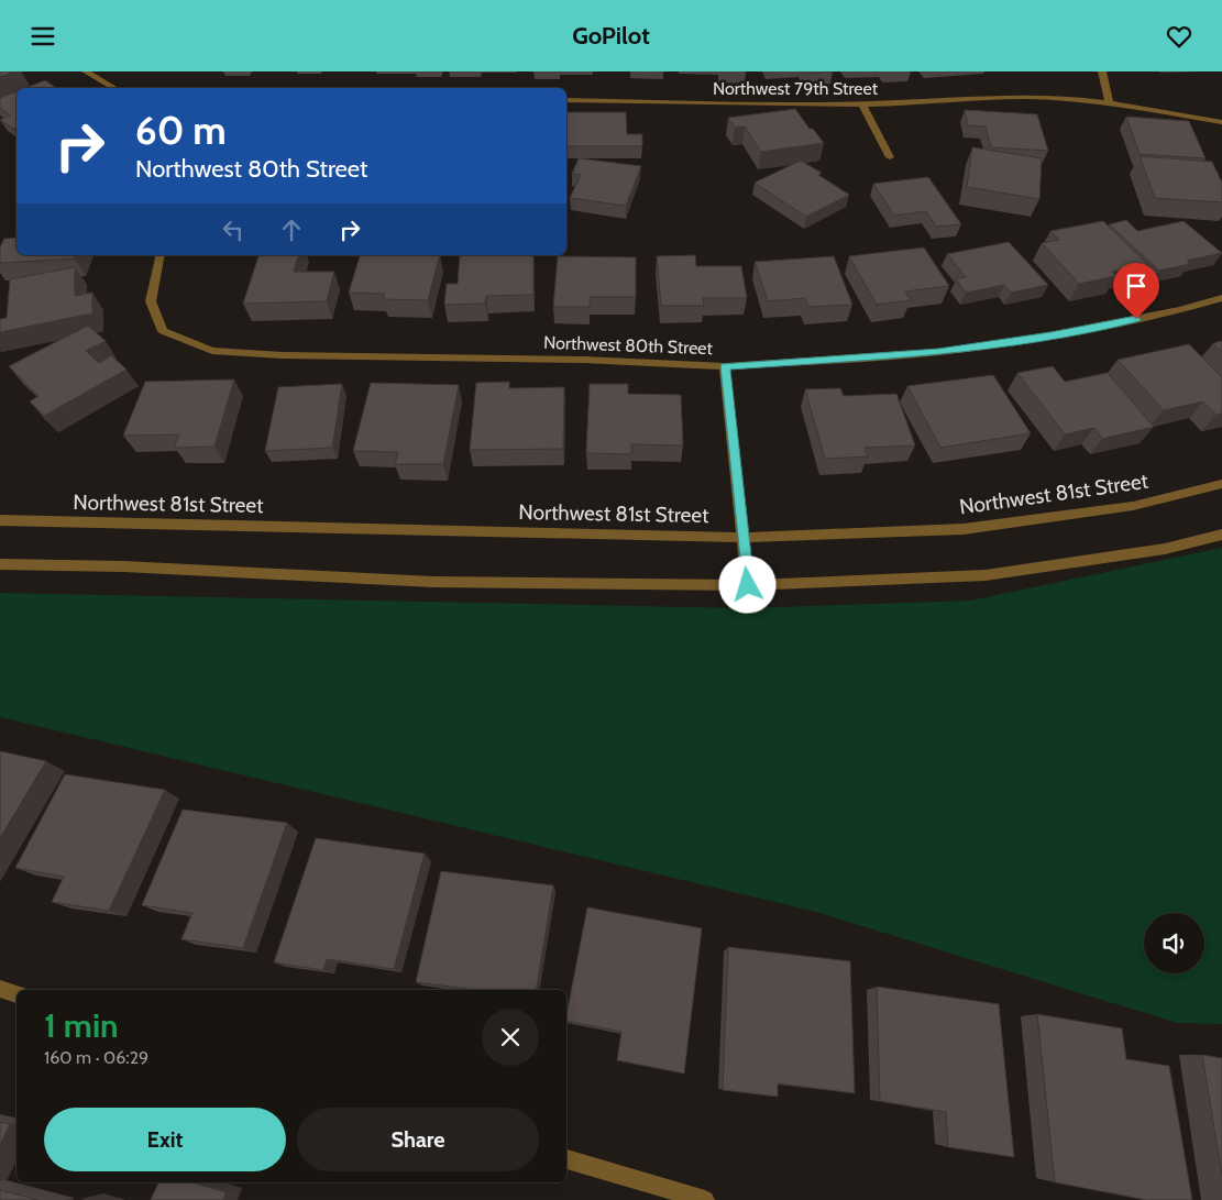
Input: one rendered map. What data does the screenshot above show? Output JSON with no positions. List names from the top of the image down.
{
  "streets": {
    "street": ["Northwest 79th Street", "Northwest 80th Street", "Northwest 81st Street"]
  },
  "page": {
    "header": "GoPilot",
    "turn": ["60 m", "Northwest 80th Street"],
    "heading": ["1 min", "160 m · 06:29"],
    "buttons": ["Exit", "Share"]
  }
}
